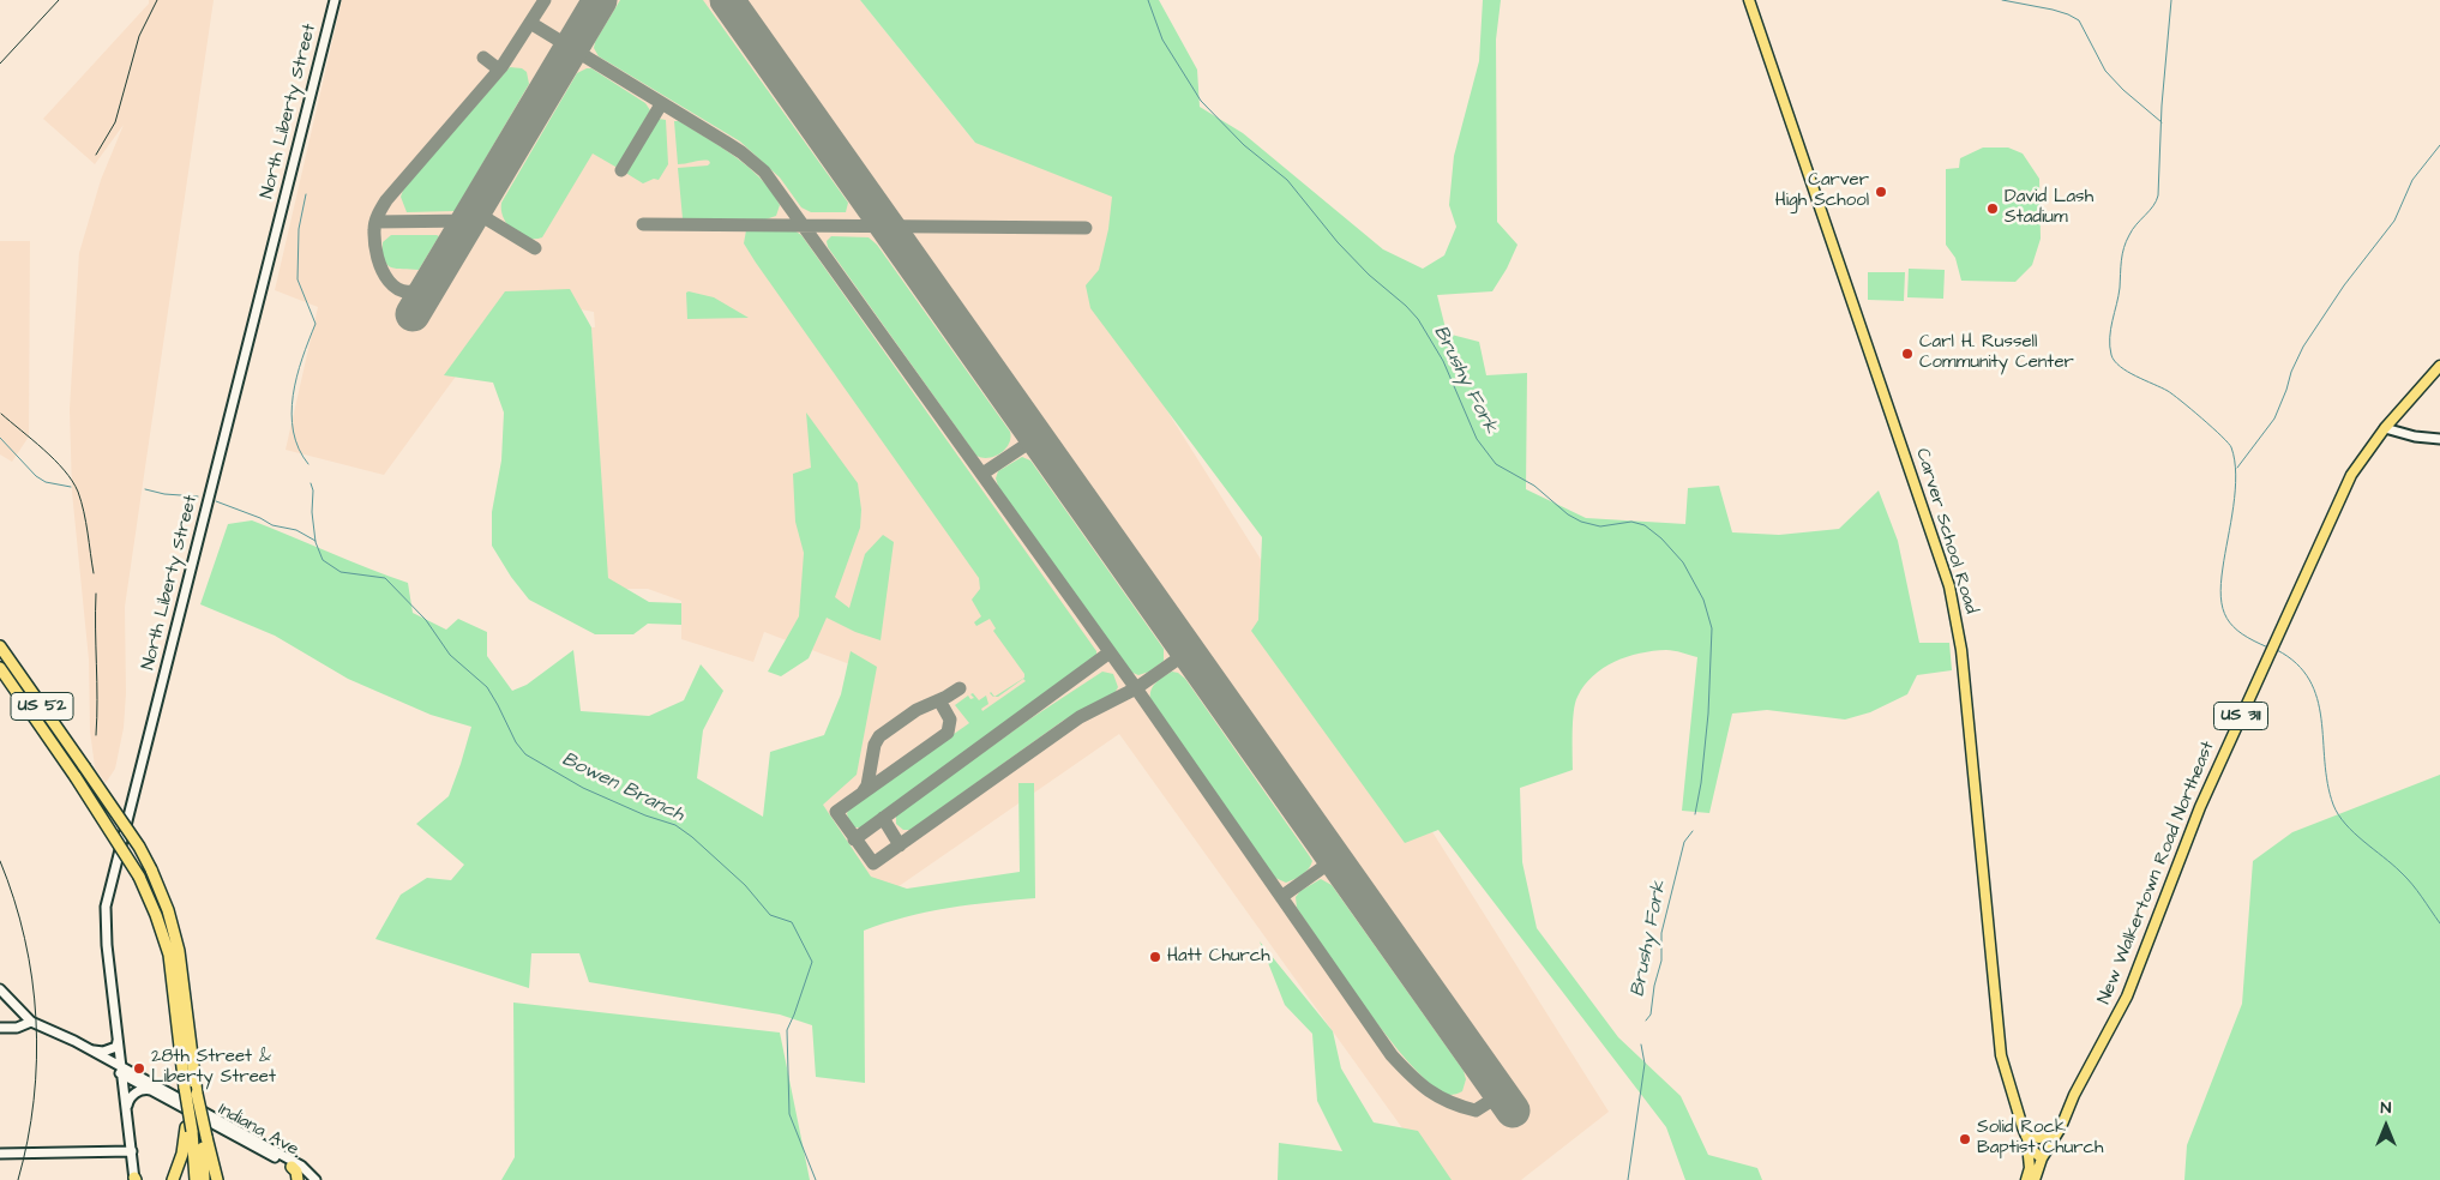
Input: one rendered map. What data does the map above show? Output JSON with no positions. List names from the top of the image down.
{
  "streets": {
    "highway": ["US 52"],
    "main road": [
      "North Liberty Street",
      "Carver School Road",
      "US 311",
      "New Walkertown Road Northeast",
      "Indiana Ave."
    ]
  },
  "crossings": [
    ["North Liberty Street", "Indiana Ave."],
    ["Carver School Road", "New Walkertown Road Northeast"]
  ],
  "water": ["Brushy Fork", "Bowen Branch"],
  "places": [
    "Carver High School",
    "David Lash Stadium",
    "Carl H. Russell Community Center",
    "Hatt Church",
    "28th Street & Liberty Street",
    "Solid Rock Baptist Church"
  ],
  "north": "top"
}
